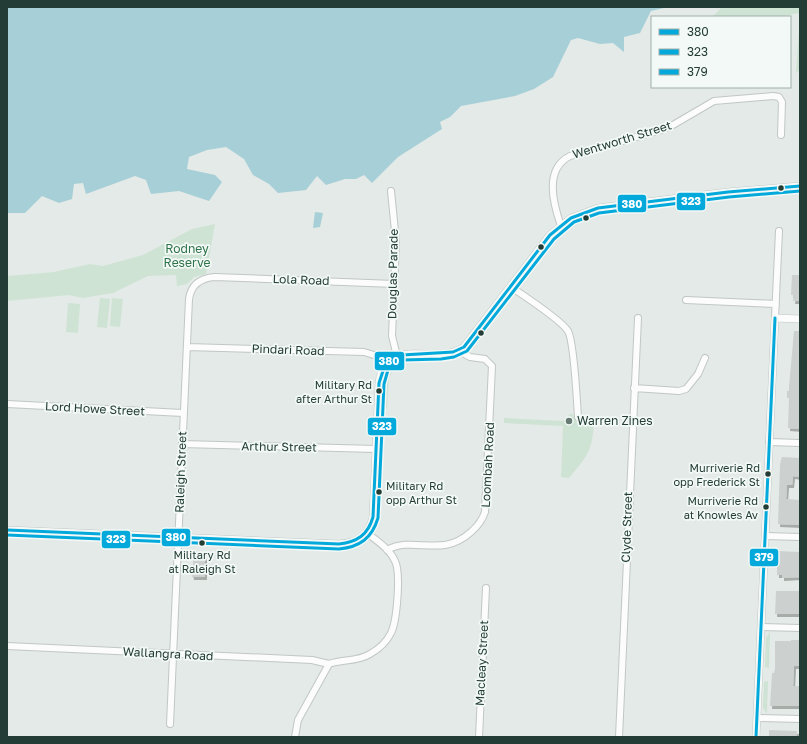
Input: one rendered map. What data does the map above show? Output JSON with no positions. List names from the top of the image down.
{
  "streets": {
    "street": [
      "Wentworth Street",
      "Douglas Parade",
      "Lola Road",
      "Pindari Road",
      "Lord Howe Street",
      "Arthur Street",
      "Loombah Road",
      "Raleigh Street",
      "Clyde Street",
      "Wallangra Road",
      "Macleay Street"
    ]
  },
  "crossings": [
    ["Douglas Parade", "Lola Road"],
    ["Lola Road", "Raleigh Street"],
    ["Pindari Road", "Raleigh Street"],
    ["Lord Howe Street", "Raleigh Street"],
    ["Arthur Street", "Raleigh Street"],
    ["Raleigh Street", "Wallangra Road"]
  ],
  "parks": ["Rodney Reserve"],
  "places": [
    "Military Rd after Arthur St",
    "Warren Zines",
    "Murriverie Rd opp Frederick St",
    "Military Rd opp Arthur St",
    "Murriverie Rd at Knowles Av",
    "Military Rd at Raleigh St"
  ],
  "lines": ["transit line 380", "transit line 323", "transit line 379"],
  "legend": ["380", "323", "379"]
}
